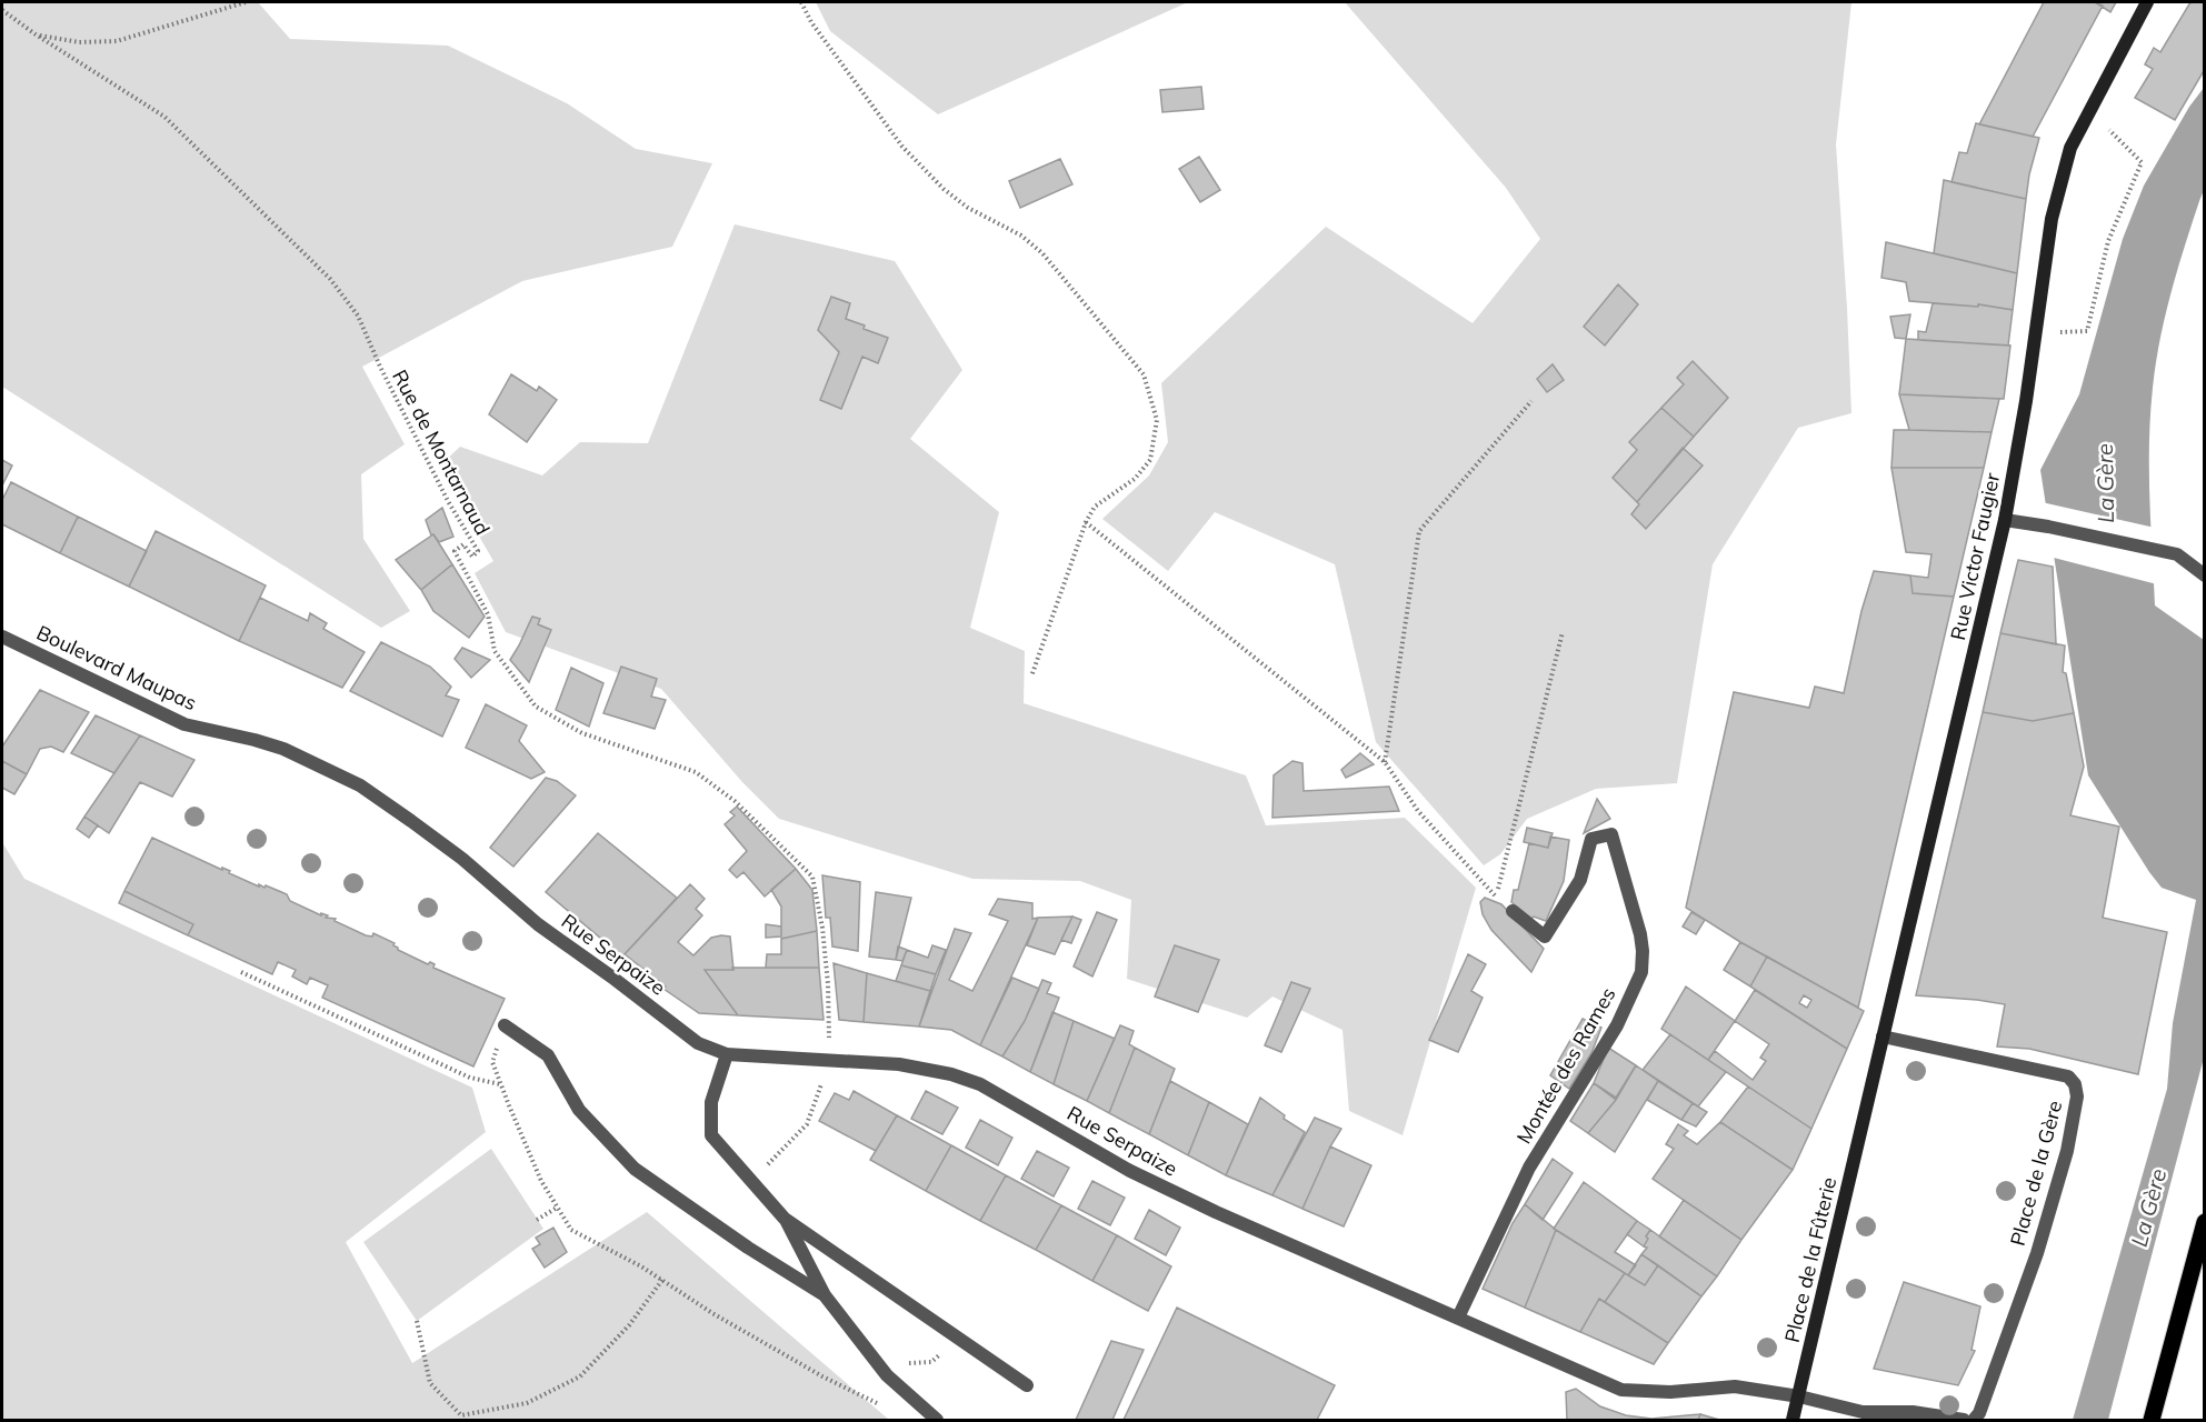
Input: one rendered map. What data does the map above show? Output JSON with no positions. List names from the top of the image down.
{
  "streets": {
    "main road": ["Rue Victor Faugier", "Place de la Fûterie"],
    "street": [
      "Boulevard Maupas",
      "Rue Serpaize",
      "Montée des Rames",
      "Place de la Gère"
    ],
    "path": ["Rue de Montarnaud"]
  },
  "crossings": [
    ["Rue de Montarnaud", "Rue Serpaize"],
    ["Rue Victor Faugier", "Place de la Gère"],
    ["Rue Victor Faugier", "Place de la Fûterie"],
    ["Boulevard Maupas", "Rue Serpaize"],
    ["Rue Serpaize", "Montée des Rames"],
    ["Rue Serpaize", "Place de la Fûterie"]
  ],
  "water": ["La Gère"]
}
